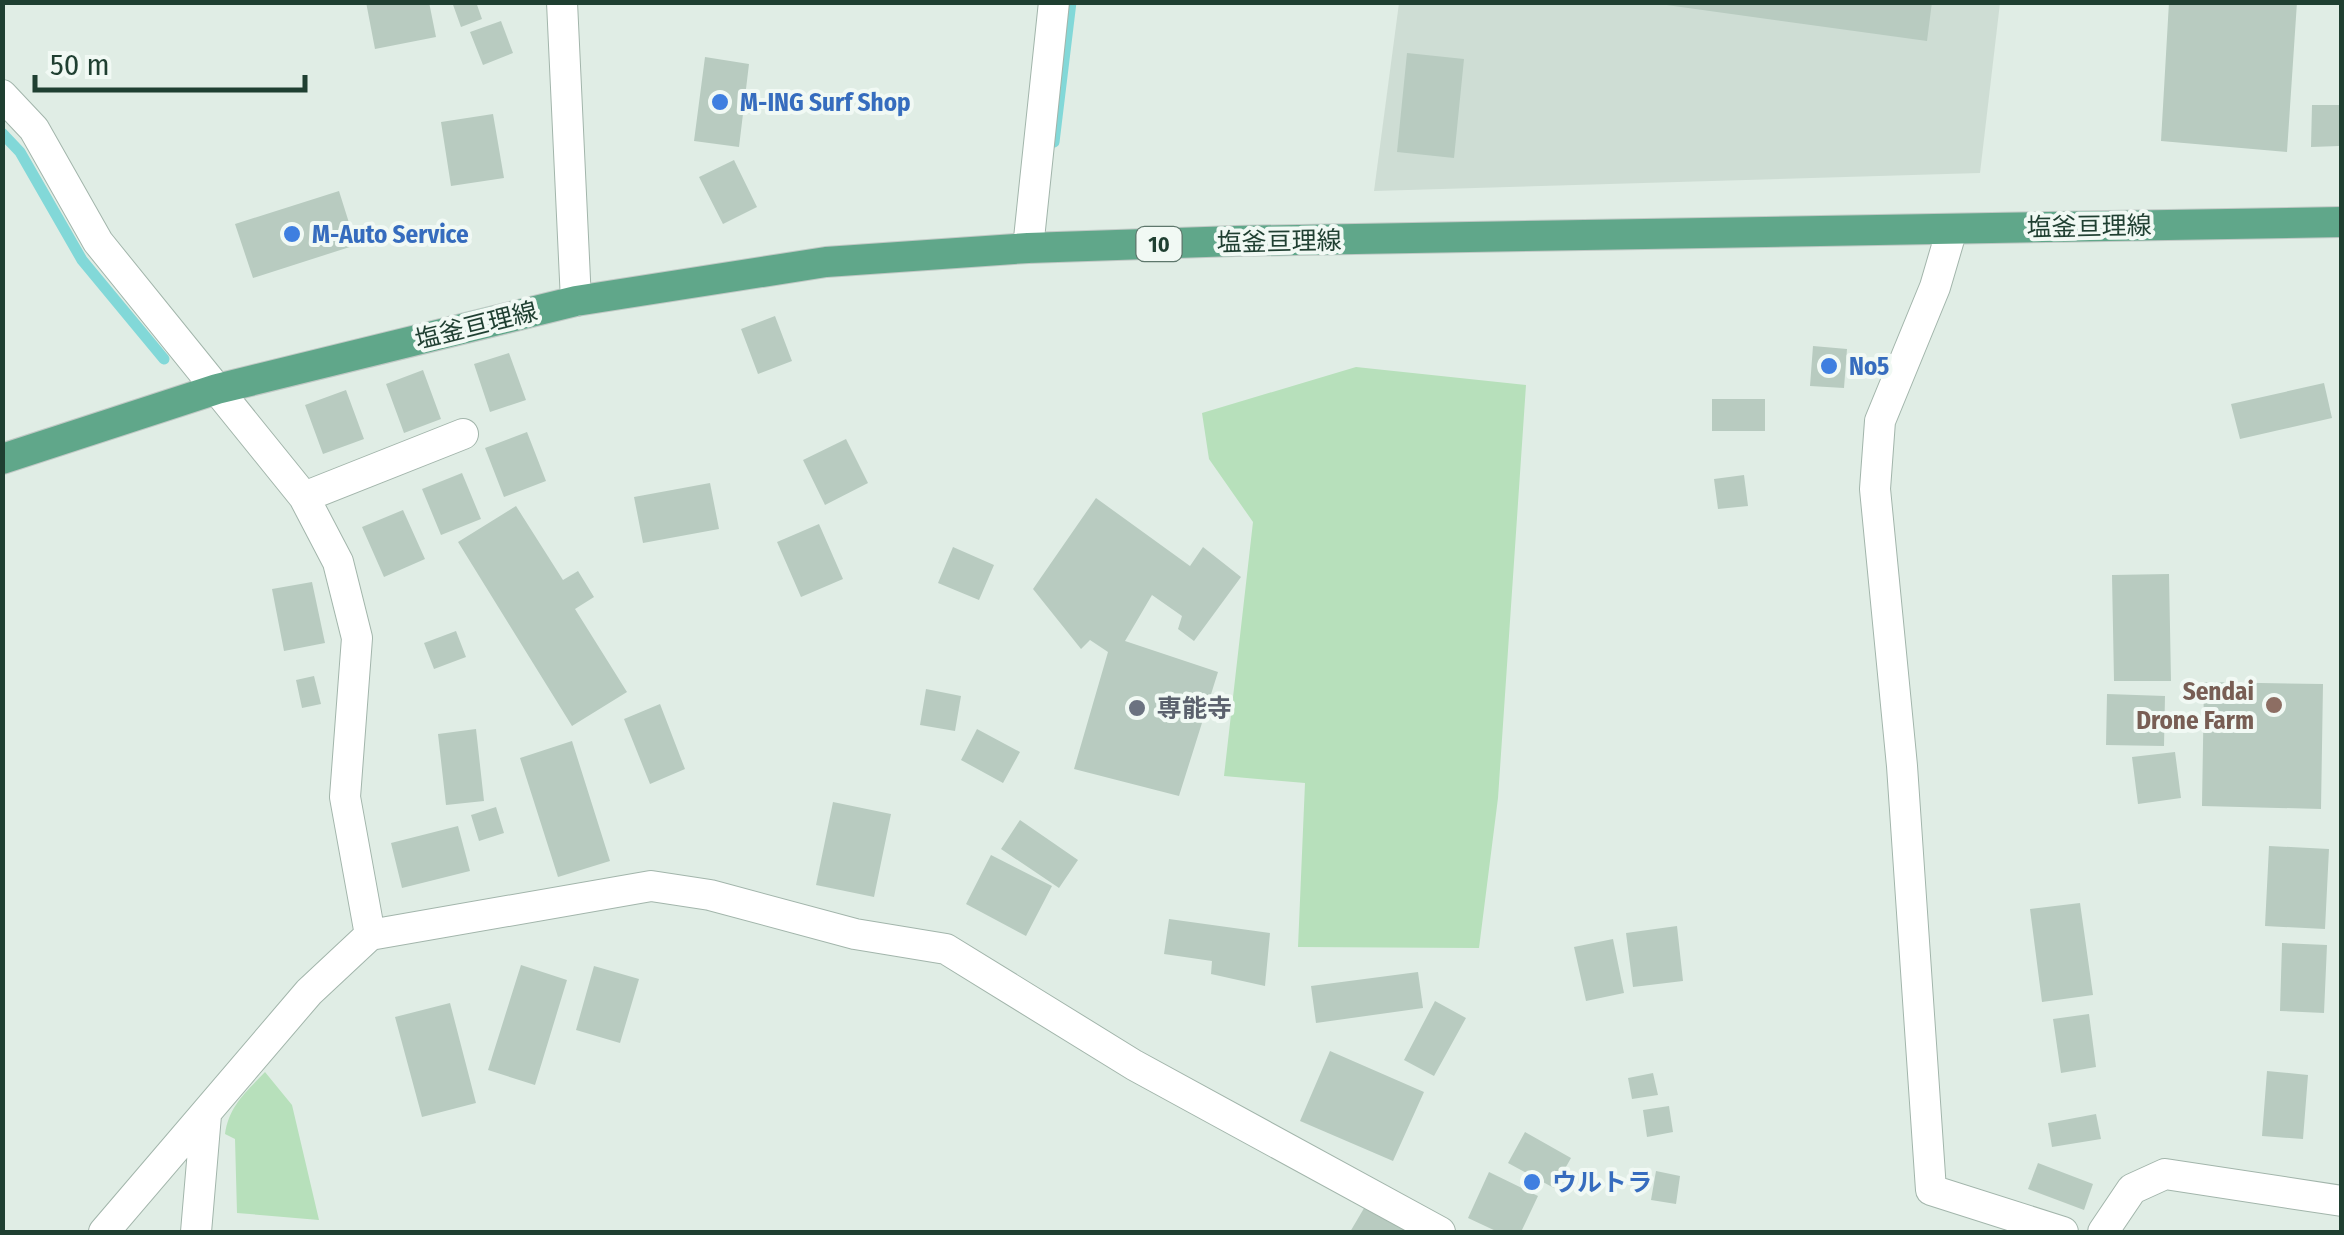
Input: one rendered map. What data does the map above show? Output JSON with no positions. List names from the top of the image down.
{
  "streets": {
    "main road": ["塩釜亘理線", "10"]
  },
  "places": [
    "M-ING Surf Shop",
    "M-Auto Service",
    "No5",
    "Sendai Drone Farm",
    "専能寺",
    "ウルトラ"
  ],
  "scale_bar": "50 m"
}
